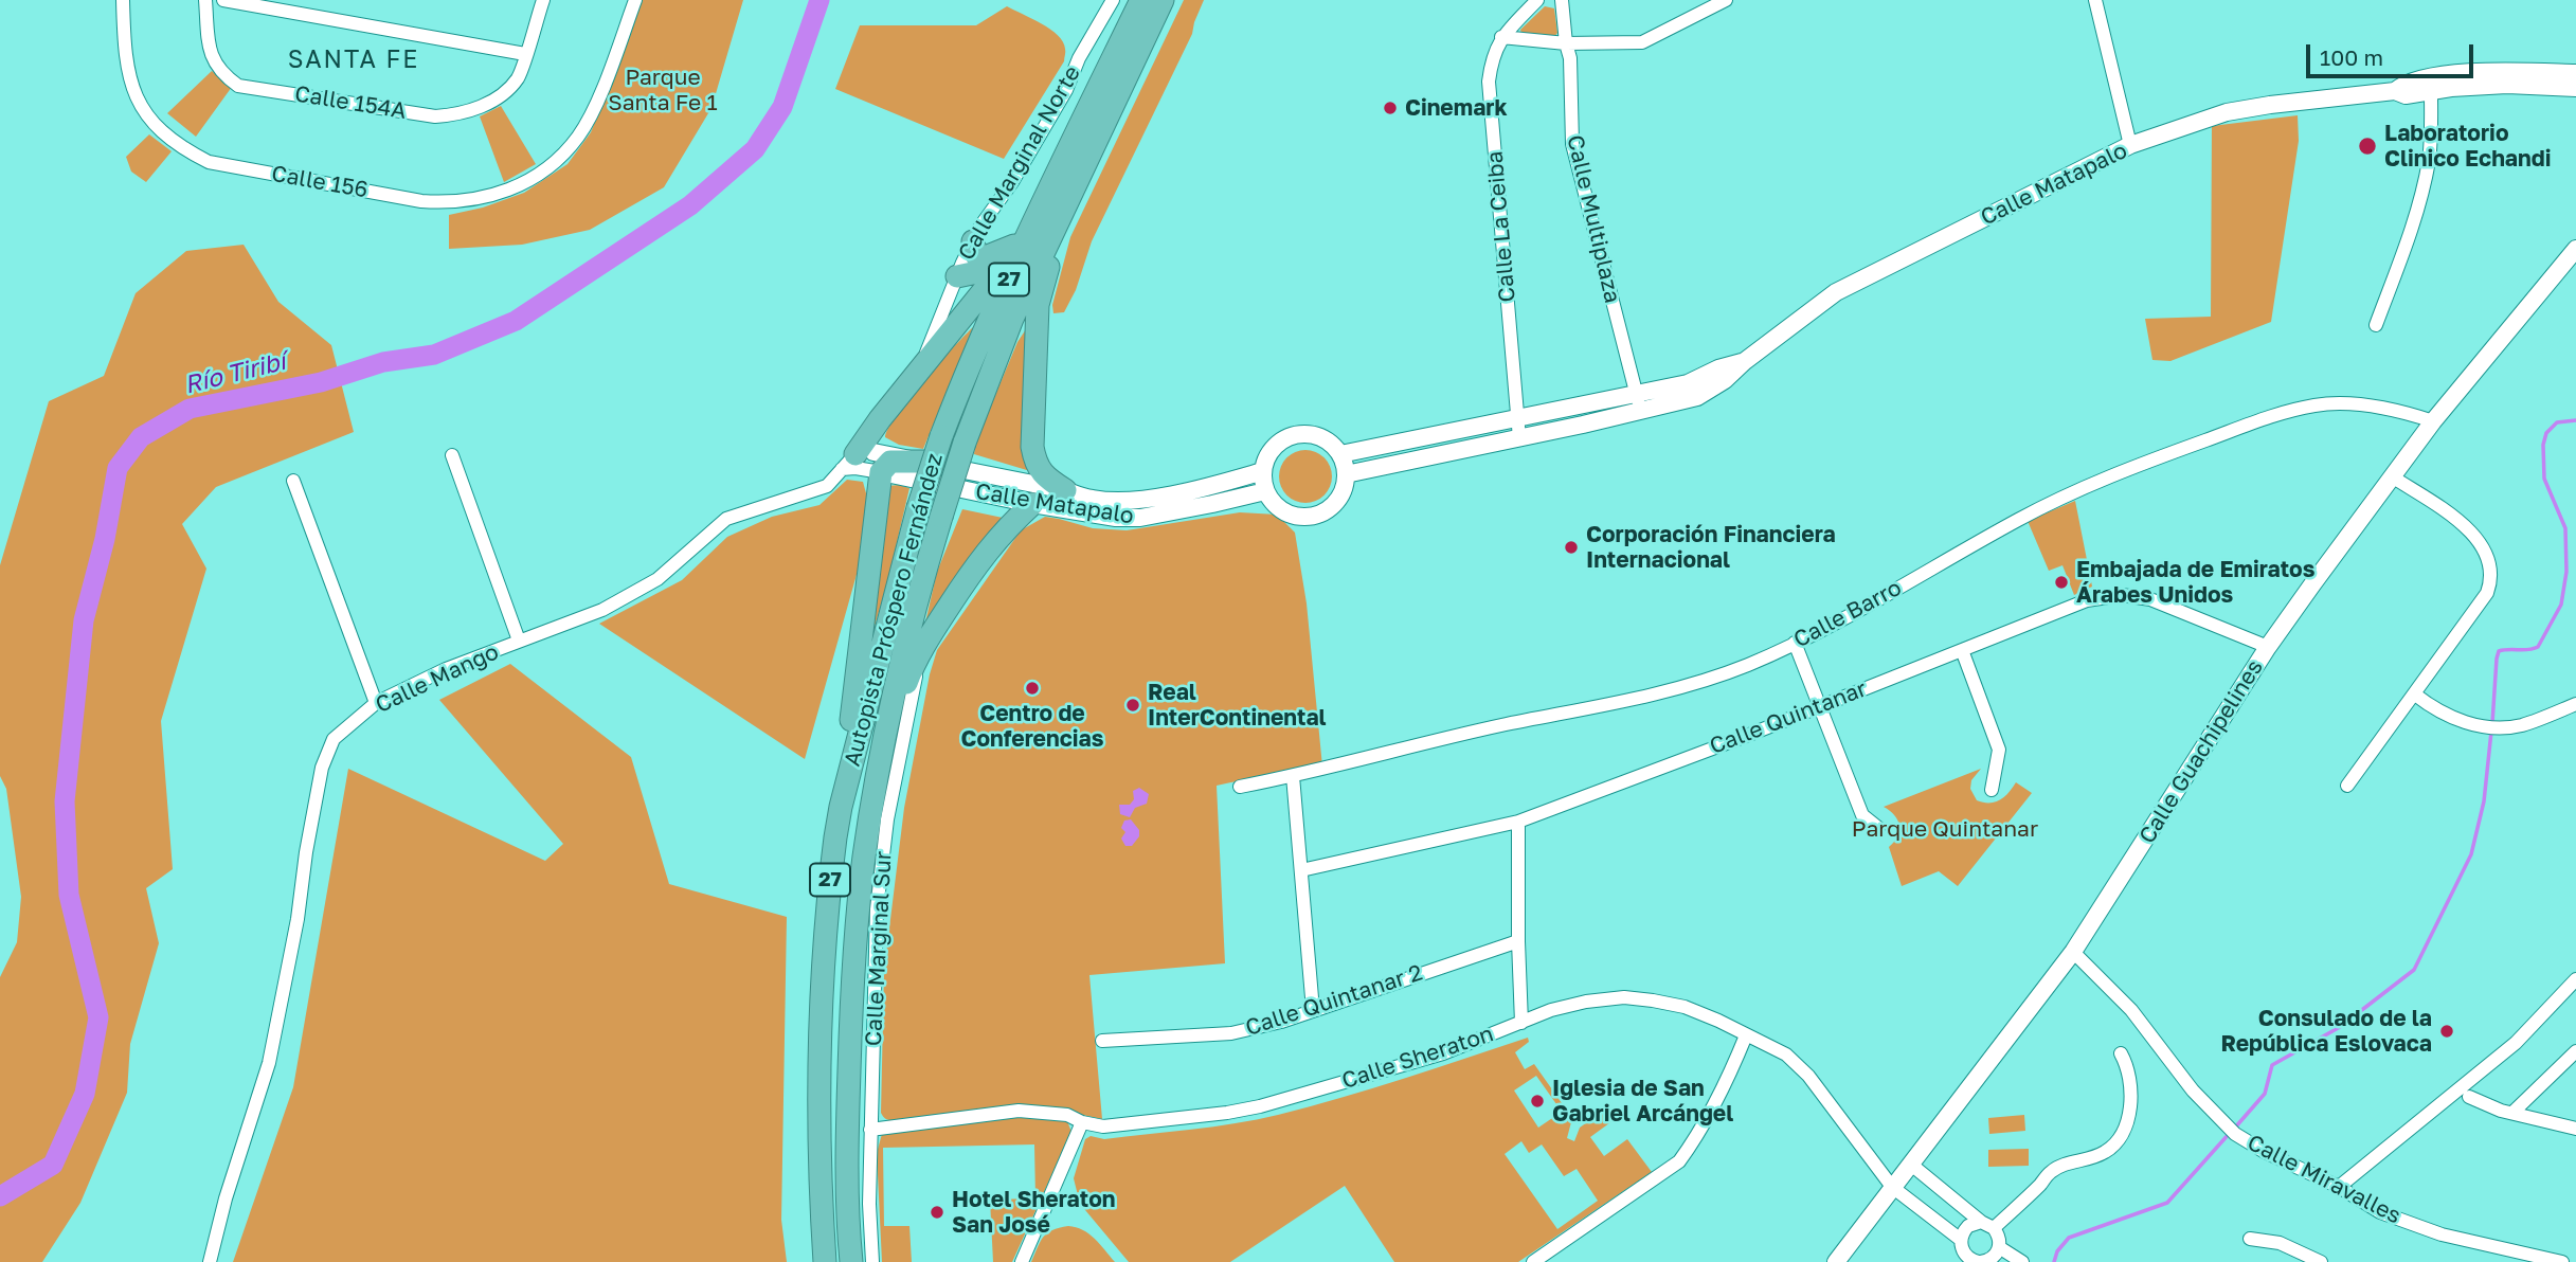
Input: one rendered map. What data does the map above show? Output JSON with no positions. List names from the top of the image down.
{
  "streets": {
    "highway": ["27", "Autopista Próspero Fernández"],
    "street": [
      "Calle 154A",
      "Calle Marginal Norte",
      "Calle 156",
      "Calle Matapalo",
      "Calle Multiplaza",
      "Calle La Ceiba",
      "Calle Barro",
      "Calle Mango",
      "Calle Quintanar",
      "Calle Guachipelines",
      "Calle Marginal Sur",
      "Calle Quintanar 2",
      "Calle Sheraton",
      "Calle Miravalles"
    ]
  },
  "crossings": [
    ["Calle Matapalo", "Calle Multiplaza"],
    ["Calle Matapalo", "Calle La Ceiba"],
    ["Calle Matapalo", "Calle Mango"],
    ["Calle Barro", "Calle Guachipelines"],
    ["Calle Quintanar", "Calle Guachipelines"],
    ["Calle Guachipelines", "Calle Sheraton"],
    ["Calle Guachipelines", "Calle Miravalles"],
    ["Calle Marginal Sur", "Calle Sheraton"]
  ],
  "districts": ["SANTA FE"],
  "water": ["Río Tiribí"],
  "parks": ["Parque Santa Fe 1", "Parque Quintanar"],
  "places": [
    "Cinemark",
    "Laboratorio Clinico Echandi",
    "Corporación Financiera Internacional",
    "Embajada de Emiratos Árabes Unidos",
    "Centro de Conferencias",
    "Real InterContinental",
    "Consulado de la República Eslovaca",
    "Iglesia de San Gabriel Arcángel",
    "Hotel Sheraton San José"
  ],
  "scale_bar": "100 m"
}
